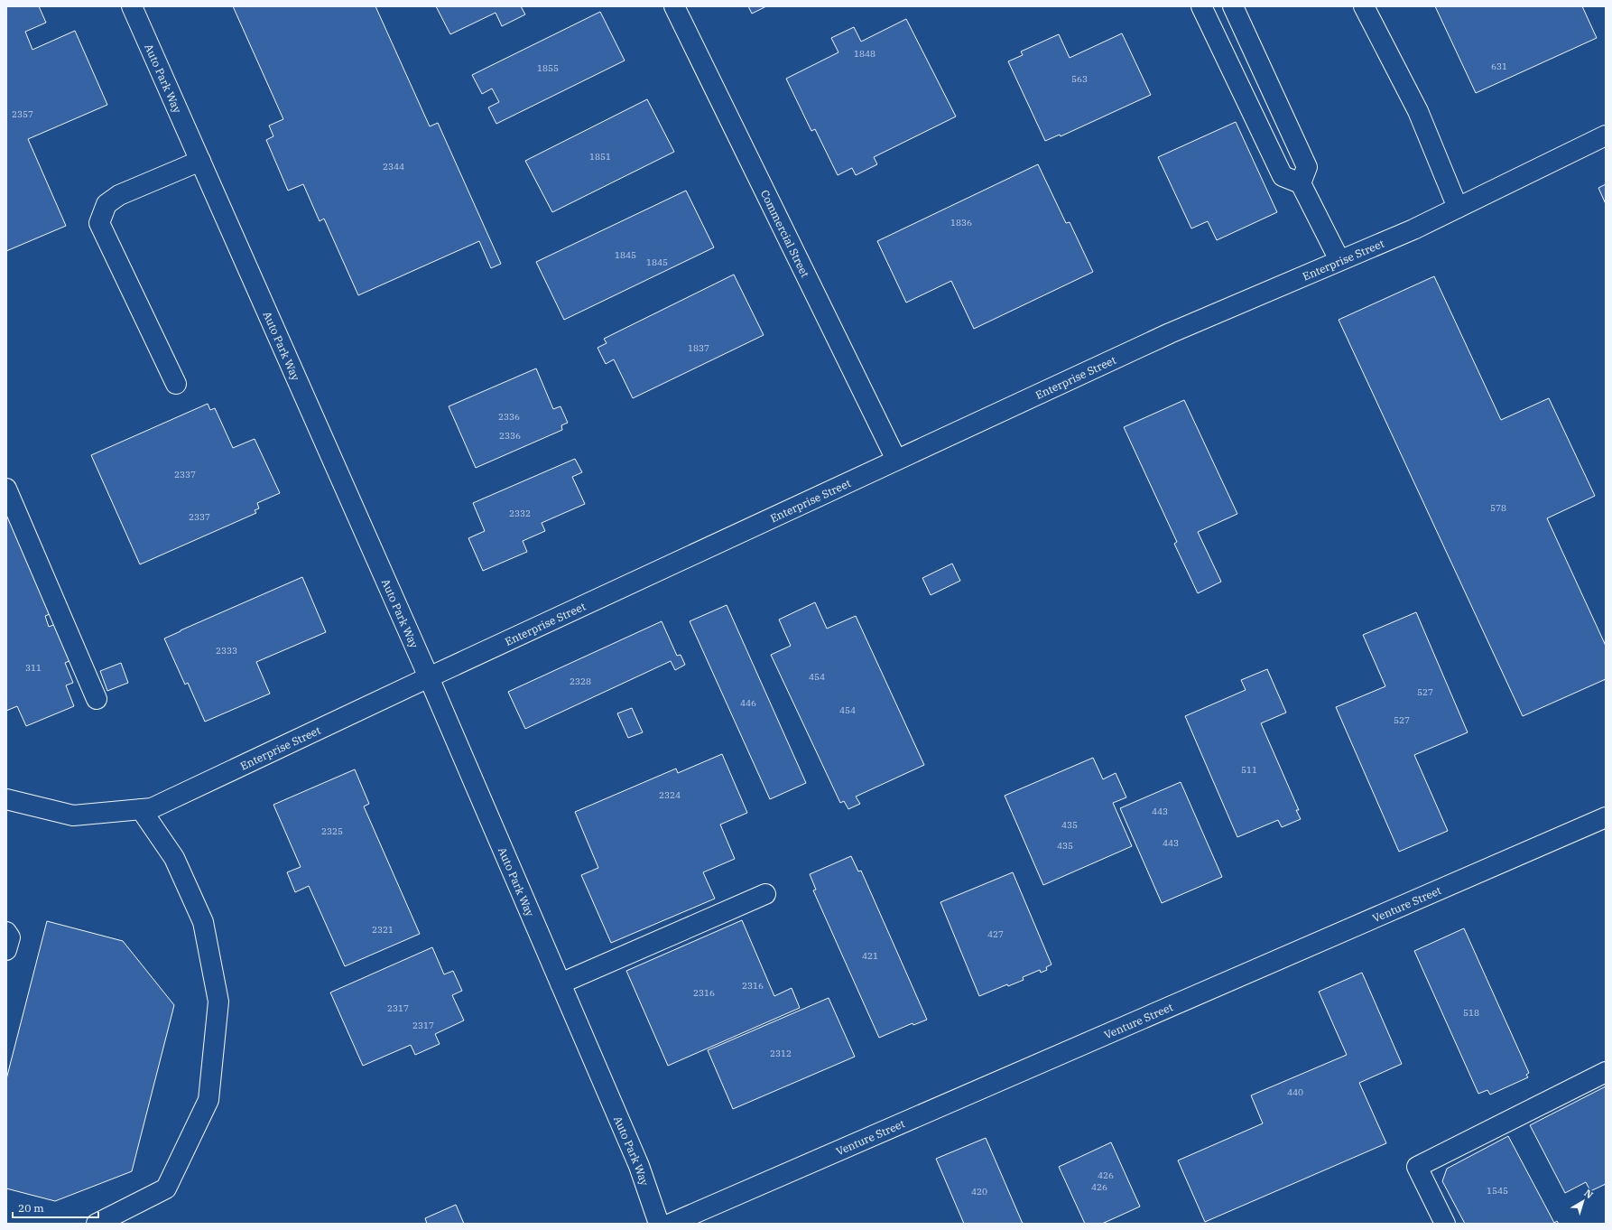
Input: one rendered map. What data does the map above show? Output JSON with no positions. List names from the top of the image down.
{
  "streets": {
    "street": [
      "Auto Park Way",
      "Commercial Street",
      "Enterprise Street",
      "Venture Street"
    ]
  },
  "crossings": [
    ["Auto Park Way", "Enterprise Street"],
    ["Commercial Street", "Enterprise Street"]
  ],
  "house_numbers": [
    "1848",
    "631",
    "1855",
    "563",
    "2357",
    "1851",
    "2344",
    "1836",
    "1845",
    "1845",
    "1837",
    "2336",
    "2336",
    "2337",
    "578",
    "2332",
    "2337",
    "2333",
    "311",
    "454",
    "2328",
    "527",
    "446",
    "454",
    "527",
    "511",
    "2324",
    "443",
    "435",
    "2325",
    "443",
    "435",
    "2321",
    "427",
    "421",
    "2316",
    "2316",
    "2317",
    "518",
    "2317",
    "2312",
    "440",
    "426",
    "426",
    "1545",
    "420"
  ],
  "scale_bar": "20 m",
  "north": "top right"
}
